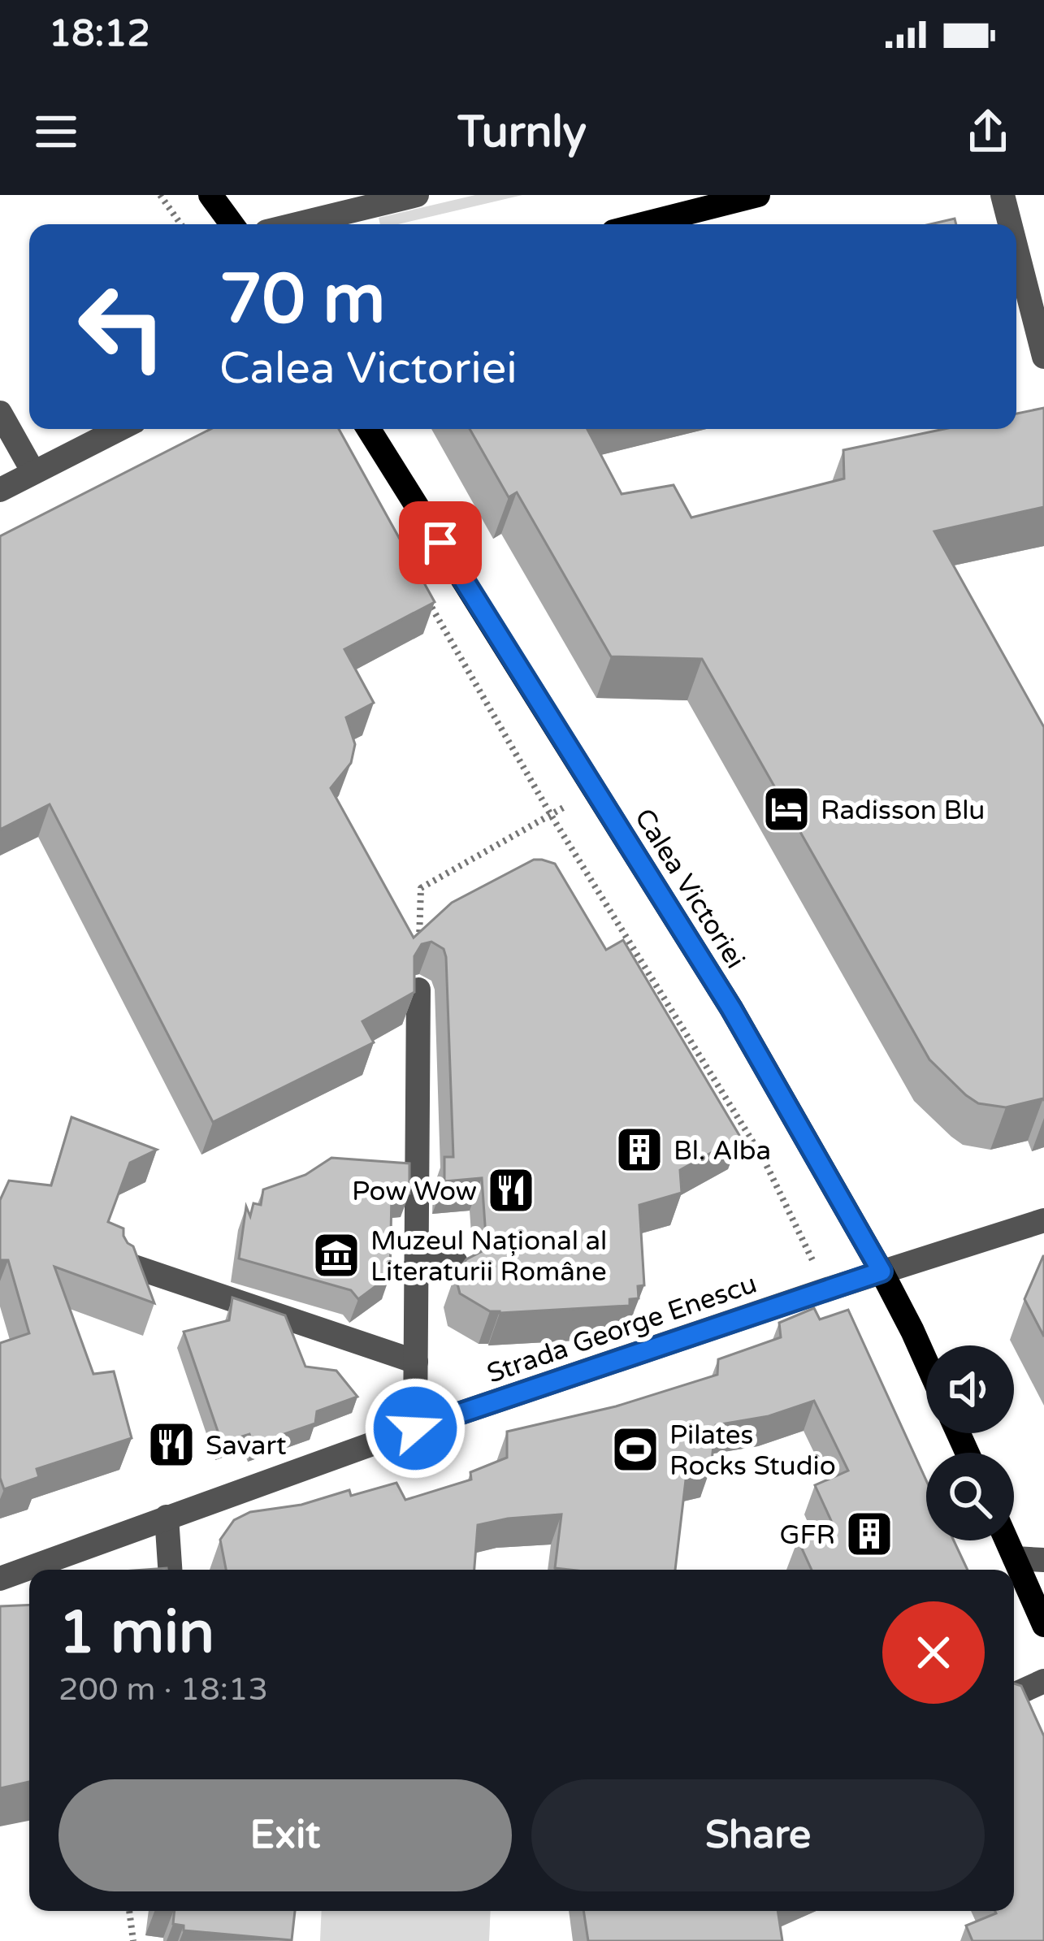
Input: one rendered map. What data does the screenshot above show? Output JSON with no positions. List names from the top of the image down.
{
  "streets": {
    "main road": ["Calea Victoriei"],
    "street": ["Strada George Enescu"]
  },
  "crossings": [
    ["Calea Victoriei", "Strada George Enescu"]
  ],
  "places": {
    "hotel": ["Radisson Blu"],
    "building": ["Bl. Alba", "GFR"],
    "restaurant": ["Pow Wow", "Savart"],
    "museum": ["Muzeul Național al Literaturii Române"],
    "sports": ["Pilates Rocks Studio"]
  },
  "page": {
    "status": "18:12",
    "header": "Turnly",
    "turn": ["70 m", "Calea Victoriei"],
    "heading": ["1 min", "200 m · 18:13"],
    "buttons": ["Exit", "Share"]
  }
}
